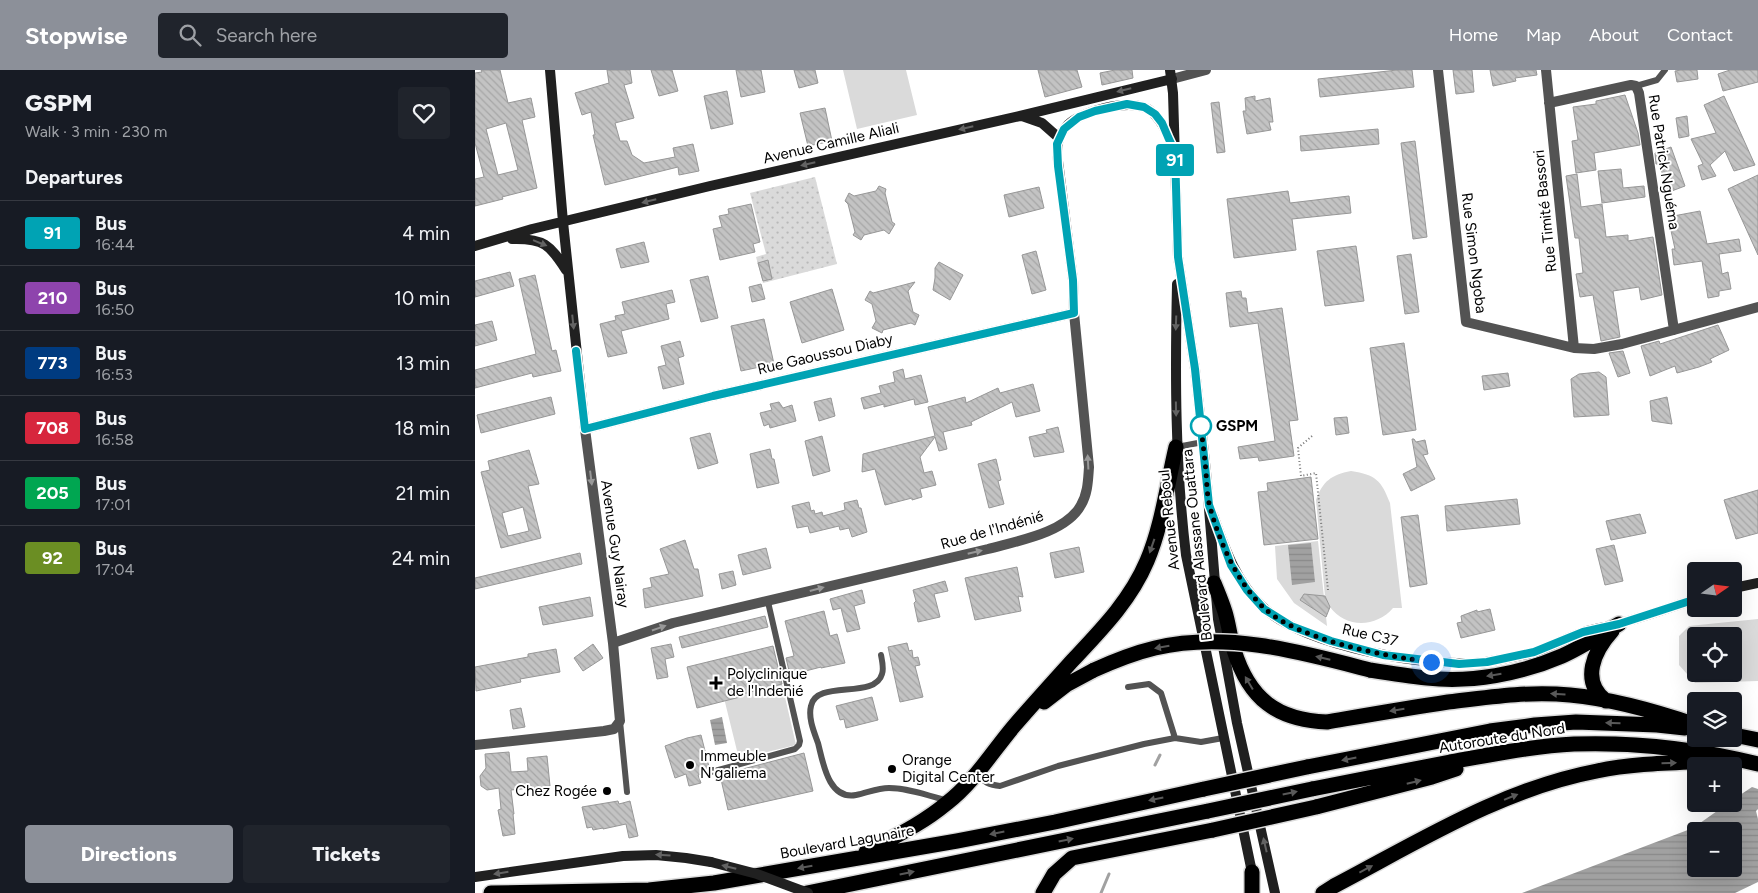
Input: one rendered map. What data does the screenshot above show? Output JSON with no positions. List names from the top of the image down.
{
  "streets": {
    "highway": ["Autoroute du Nord", "Boulevard Lagunaire"],
    "main road": [
      "Avenue Camille Aliali",
      "Rue Gaoussou Diaby",
      "Avenue Reboul",
      "Rue de l'Indénié",
      "Avenue Guy Nairay",
      "Boulevard Alassane Ouattara",
      "Rue C37"
    ],
    "street": ["Rue Patrick Nguéma", "Rue Timité Bassori", "Rue Simon Ngoba"]
  },
  "crossings": [
    ["Avenue Camille Aliali", "Avenue Guy Nairay"],
    ["Avenue Camille Aliali", "Boulevard Alassane Ouattara"],
    ["Rue Patrick Nguéma", "Rue Timité Bassori"],
    ["Rue Patrick Nguéma", "Rue Simon Ngoba"],
    ["Rue Timité Bassori", "Rue Simon Ngoba"],
    ["Rue Gaoussou Diaby", "Rue de l'Indénié"],
    ["Rue Gaoussou Diaby", "Avenue Guy Nairay"],
    ["Avenue Reboul", "Boulevard Alassane Ouattara"],
    ["Rue de l'Indénié", "Avenue Guy Nairay"],
    ["Boulevard Alassane Ouattara", "Rue C37"],
    ["Autoroute du Nord", "Boulevard Lagunaire"]
  ],
  "one_way": ["Rue de l'Indénié", "Avenue Guy Nairay", "Boulevard Alassane Ouattara"],
  "places": {
    "other": [
      "GSPM",
      "Immeuble N'galiema",
      "Orange Digital Center",
      "Chez Rogée"
    ],
    "health": ["Polyclinique de l'Indenié"]
  },
  "lines": ["bus line 91"],
  "north": "right",
  "page": {
    "header": "Stopwise",
    "search": "Search here",
    "nav": [
      "Home",
      "Map",
      "About",
      "Contact"
    ],
    "heading": [
      ["GSPM", "Walk · 3 min · 230 m"],
      "Departures"
    ],
    "on_map": "91",
    "list": [
      {
        "mark": "91",
        "name": "Bus",
        "note": "16:44",
        "value": "4 min"
      },
      {
        "mark": "210",
        "name": "Bus",
        "note": "16:50",
        "value": "10 min"
      },
      {
        "mark": "773",
        "name": "Bus",
        "note": "16:53",
        "value": "13 min"
      },
      {
        "mark": "708",
        "name": "Bus",
        "note": "16:58",
        "value": "18 min"
      },
      {
        "mark": "205",
        "name": "Bus",
        "note": "17:01",
        "value": "21 min"
      },
      {
        "mark": "92",
        "name": "Bus",
        "note": "17:04",
        "value": "24 min"
      }
    ],
    "map_buttons": ["+", "−"],
    "buttons": ["Directions", "Tickets"]
  }
}
